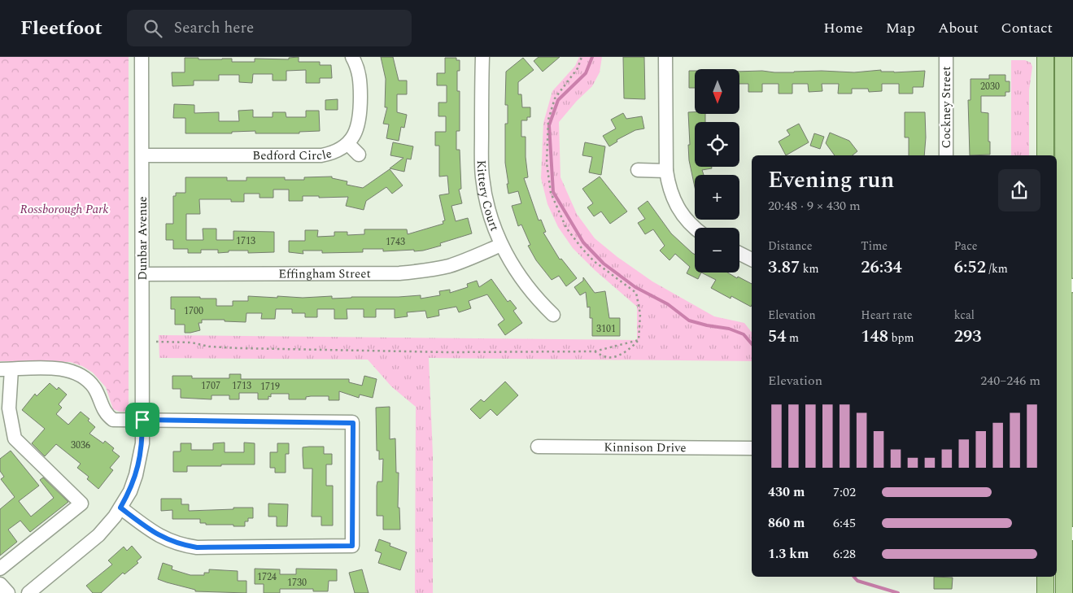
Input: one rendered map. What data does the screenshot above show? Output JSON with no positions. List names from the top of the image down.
{
  "streets": {
    "street": [
      "Cockney Street",
      "Bedford Circle",
      "Kittery Court",
      "Dunbar Avenue",
      "Effingham Street",
      "Kinnison Drive"
    ]
  },
  "crossings": [
    ["Bedford Circle", "Dunbar Avenue"],
    ["Kittery Court", "Effingham Street"],
    ["Dunbar Avenue", "Effingham Street"]
  ],
  "parks": ["Rossborough Park"],
  "house_numbers": [
    "2030",
    "1713",
    "1743",
    "1700",
    "3101",
    "1707",
    "1713",
    "1719",
    "3036",
    "1724",
    "1730"
  ],
  "north": "bottom",
  "page": {
    "header": "Fleetfoot",
    "search": "Search here",
    "nav": [
      "Home",
      "Map",
      "About",
      "Contact"
    ],
    "map_buttons": ["+", "−"],
    "heading": ["Evening run", "20:48 · 9 × 430 m"],
    "stats": [
      ["Distance", "3.87 km"],
      ["Time", "26:34"],
      ["Pace", "6:52 /km"],
      ["Elevation", "54 m"],
      ["Heart rate", "148 bpm"],
      ["kcal", "293"]
    ],
    "chart": ["Elevation", "240–246 m"],
    "list": [
      {
        "name": "430 m",
        "note": "7:02"
      },
      {
        "name": "860 m",
        "note": "6:45"
      },
      {
        "name": "1.3 km",
        "note": "6:28"
      }
    ]
  }
}
